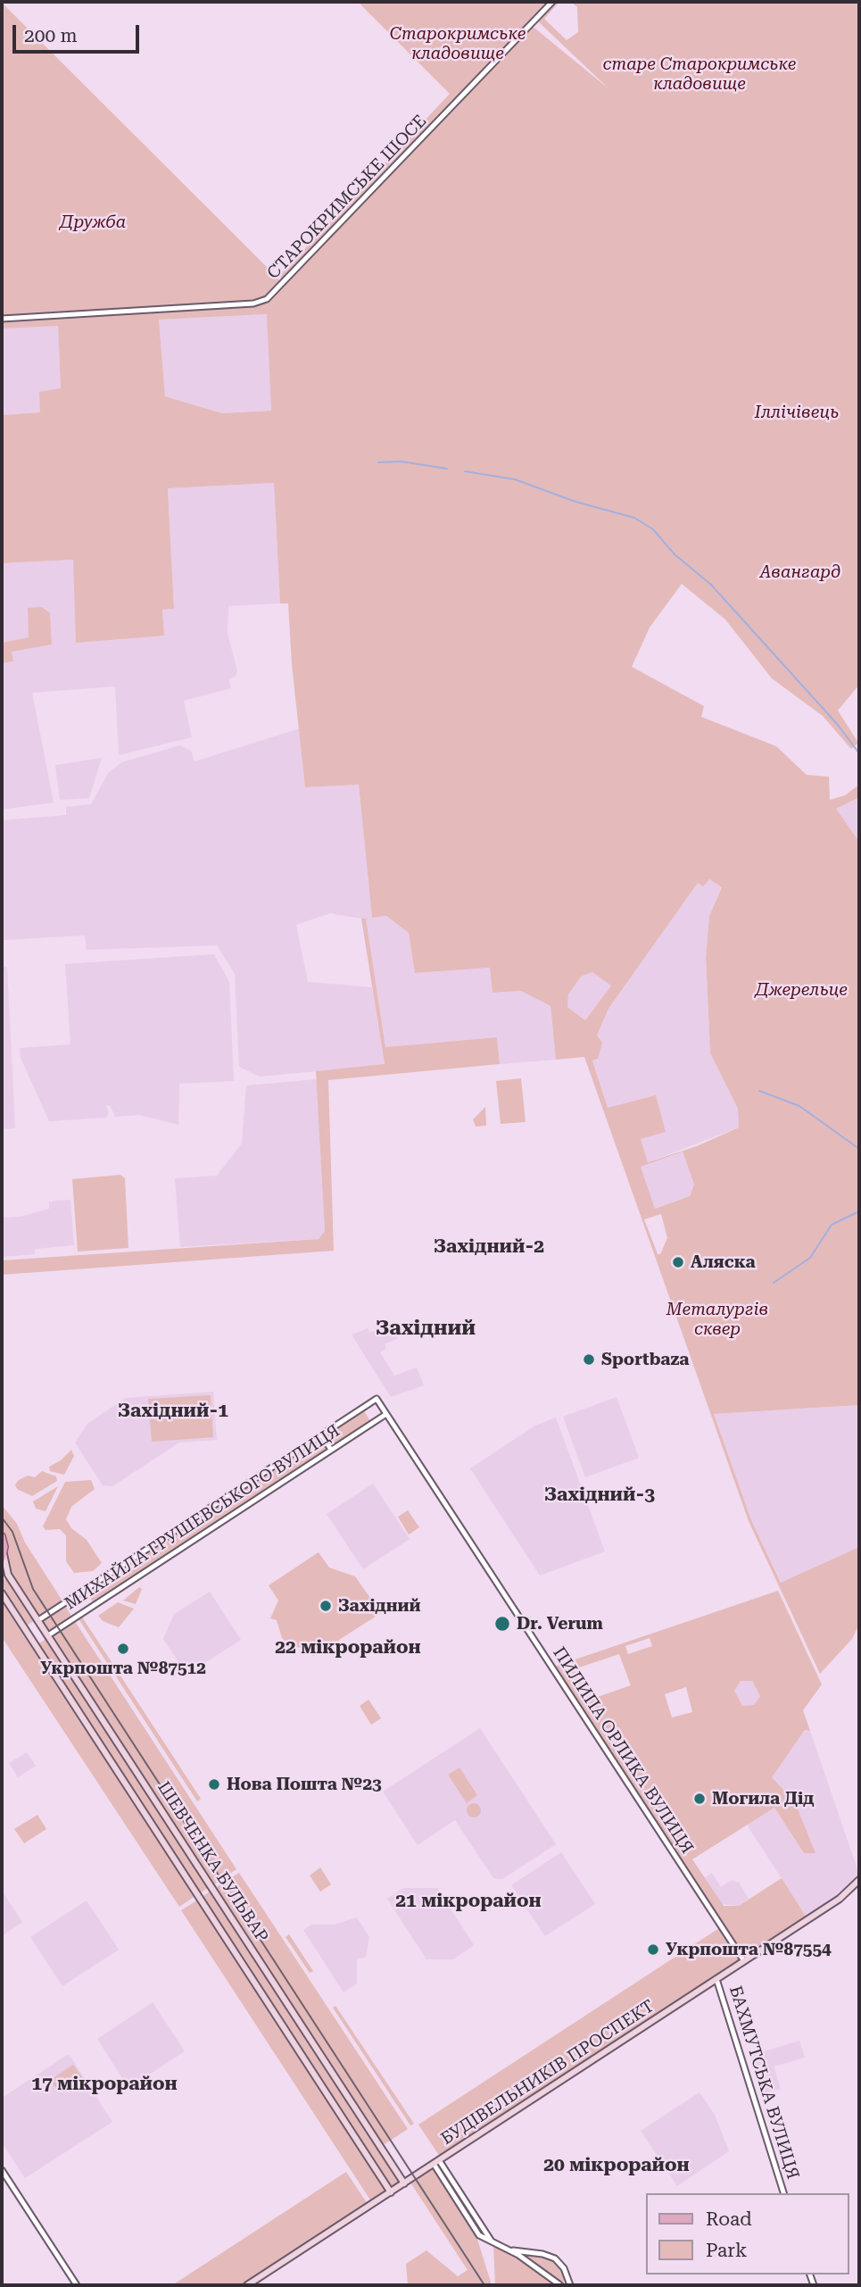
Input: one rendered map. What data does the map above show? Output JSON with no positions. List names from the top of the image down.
{
  "streets": {
    "main road": ["МИХАЙЛА ГРУШЕВСЬКОГО ВУЛИЦЯ", "ШЕВЧЕНКА БУЛЬВАР", "БУДІВЕЛЬНИКІВ ПРОСПЕКТ"],
    "street": ["СТАРОКРИМСЬКЕ ШОСЕ", "ПИЛИПА ОРЛИКА ВУЛИЦЯ", "БАХМУТСЬКА ВУЛИЦЯ"]
  },
  "crossings": [
    ["МИХАЙЛА ГРУШЕВСЬКОГО ВУЛИЦЯ", "ПИЛИПА ОРЛИКА ВУЛИЦЯ"],
    ["МИХАЙЛА ГРУШЕВСЬКОГО ВУЛИЦЯ", "ШЕВЧЕНКА БУЛЬВАР"],
    ["ПИЛИПА ОРЛИКА ВУЛИЦЯ", "БУДІВЕЛЬНИКІВ ПРОСПЕКТ"],
    ["ШЕВЧЕНКА БУЛЬВАР", "БУДІВЕЛЬНИКІВ ПРОСПЕКТ"],
    ["БУДІВЕЛЬНИКІВ ПРОСПЕКТ", "БАХМУТСЬКА ВУЛИЦЯ"]
  ],
  "districts": [
    "Західний-2",
    "Західний",
    "Західний-1",
    "Західний-3",
    "22 мікрорайон",
    "21 мікрорайон",
    "17 мікрорайон",
    "20 мікрорайон"
  ],
  "parks": [
    "Старокримське кладовище",
    "старе Старокримське кладовище",
    "Дружба",
    "Іллічівець",
    "Авангард",
    "Джерельце",
    "Металургів сквер"
  ],
  "places": [
    "Аляска",
    "Sportbaza",
    "Західний",
    "Dr. Verum",
    "Укрпошта №87512",
    "Нова Пошта №23",
    "Могила Дiд",
    "Укрпошта №87554"
  ],
  "legend": ["Road", "Park"],
  "scale_bar": "200 m"
}
